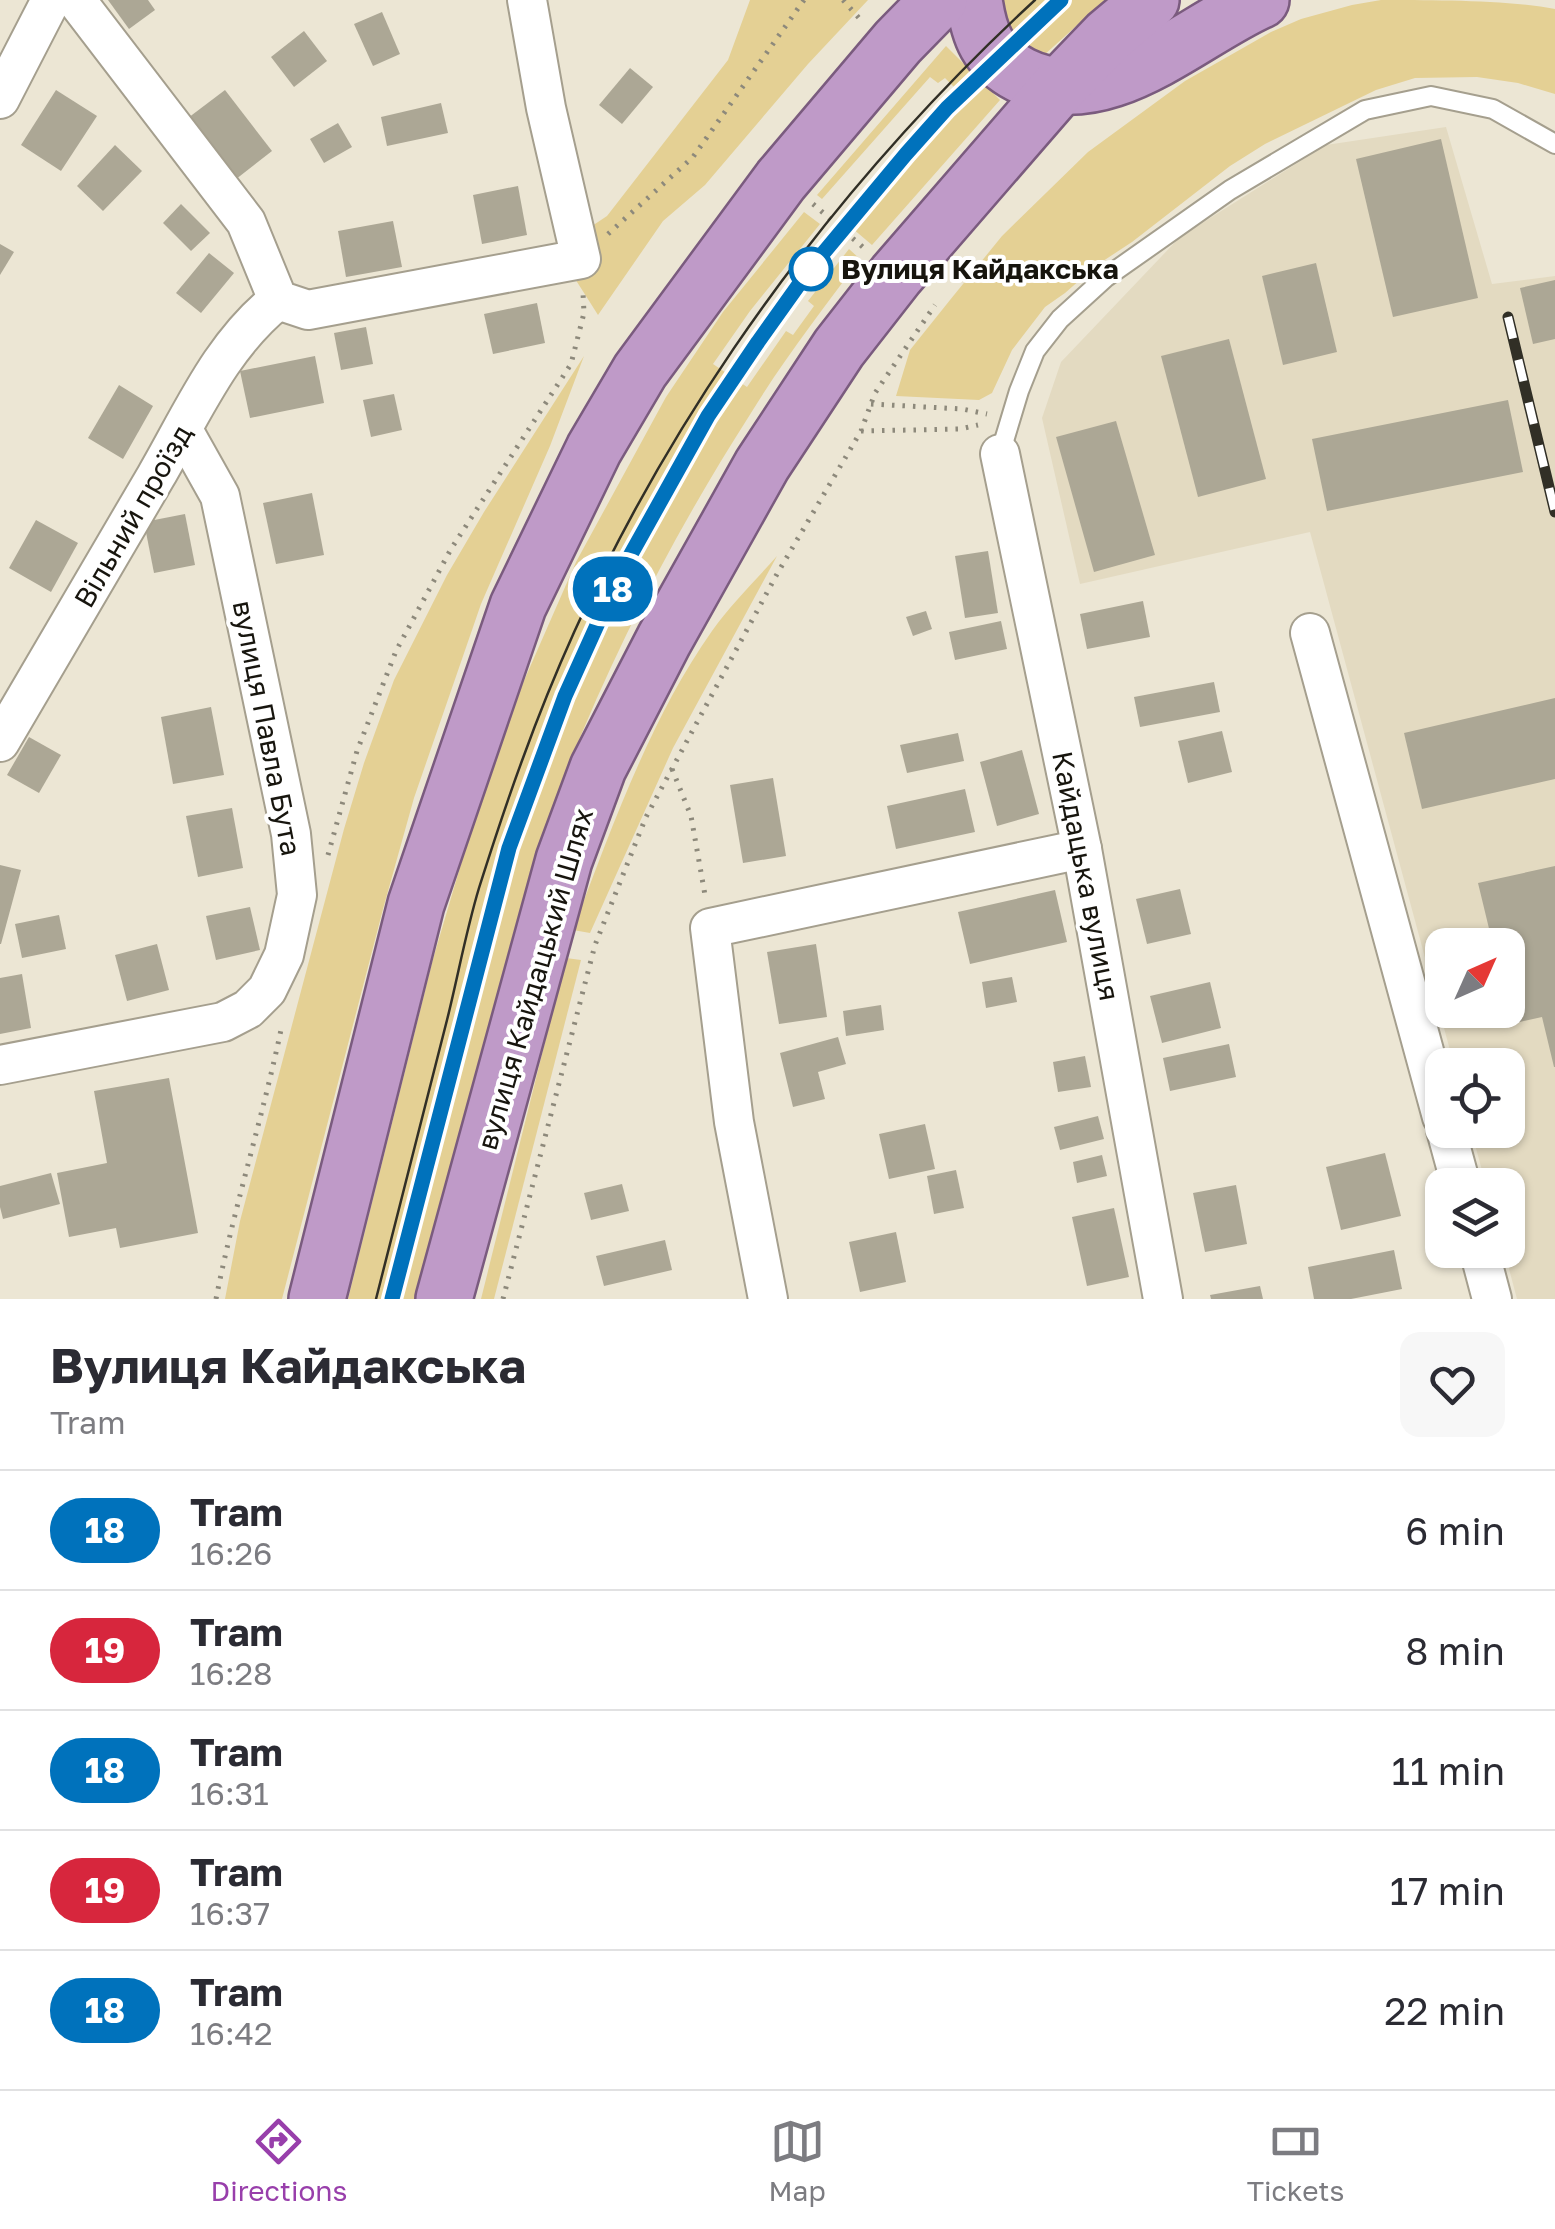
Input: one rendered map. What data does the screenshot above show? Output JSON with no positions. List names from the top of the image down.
{
  "streets": {
    "highway": ["вулиця Кайдацький Шлях"],
    "street": ["Вільний проїзд", "вулиця Павла Бута", "Кайдацька вулиця"]
  },
  "crossings": [
    ["Вільний проїзд", "вулиця Павла Бута"]
  ],
  "places": ["Вулиця Кайдакська"],
  "lines": ["tram line 18"],
  "north": "top right",
  "page": {
    "on_map": "18",
    "heading": ["Вулиця Кайдакська", "Tram"],
    "list": [
      {
        "mark": "18",
        "name": "Tram",
        "note": "16:26",
        "value": "6 min"
      },
      {
        "mark": "19",
        "name": "Tram",
        "note": "16:28",
        "value": "8 min"
      },
      {
        "mark": "18",
        "name": "Tram",
        "note": "16:31",
        "value": "11 min"
      },
      {
        "mark": "19",
        "name": "Tram",
        "note": "16:37",
        "value": "17 min"
      },
      {
        "mark": "18",
        "name": "Tram",
        "note": "16:42",
        "value": "22 min"
      }
    ],
    "tabs": ["Directions", "Map", "Tickets"]
  }
}
